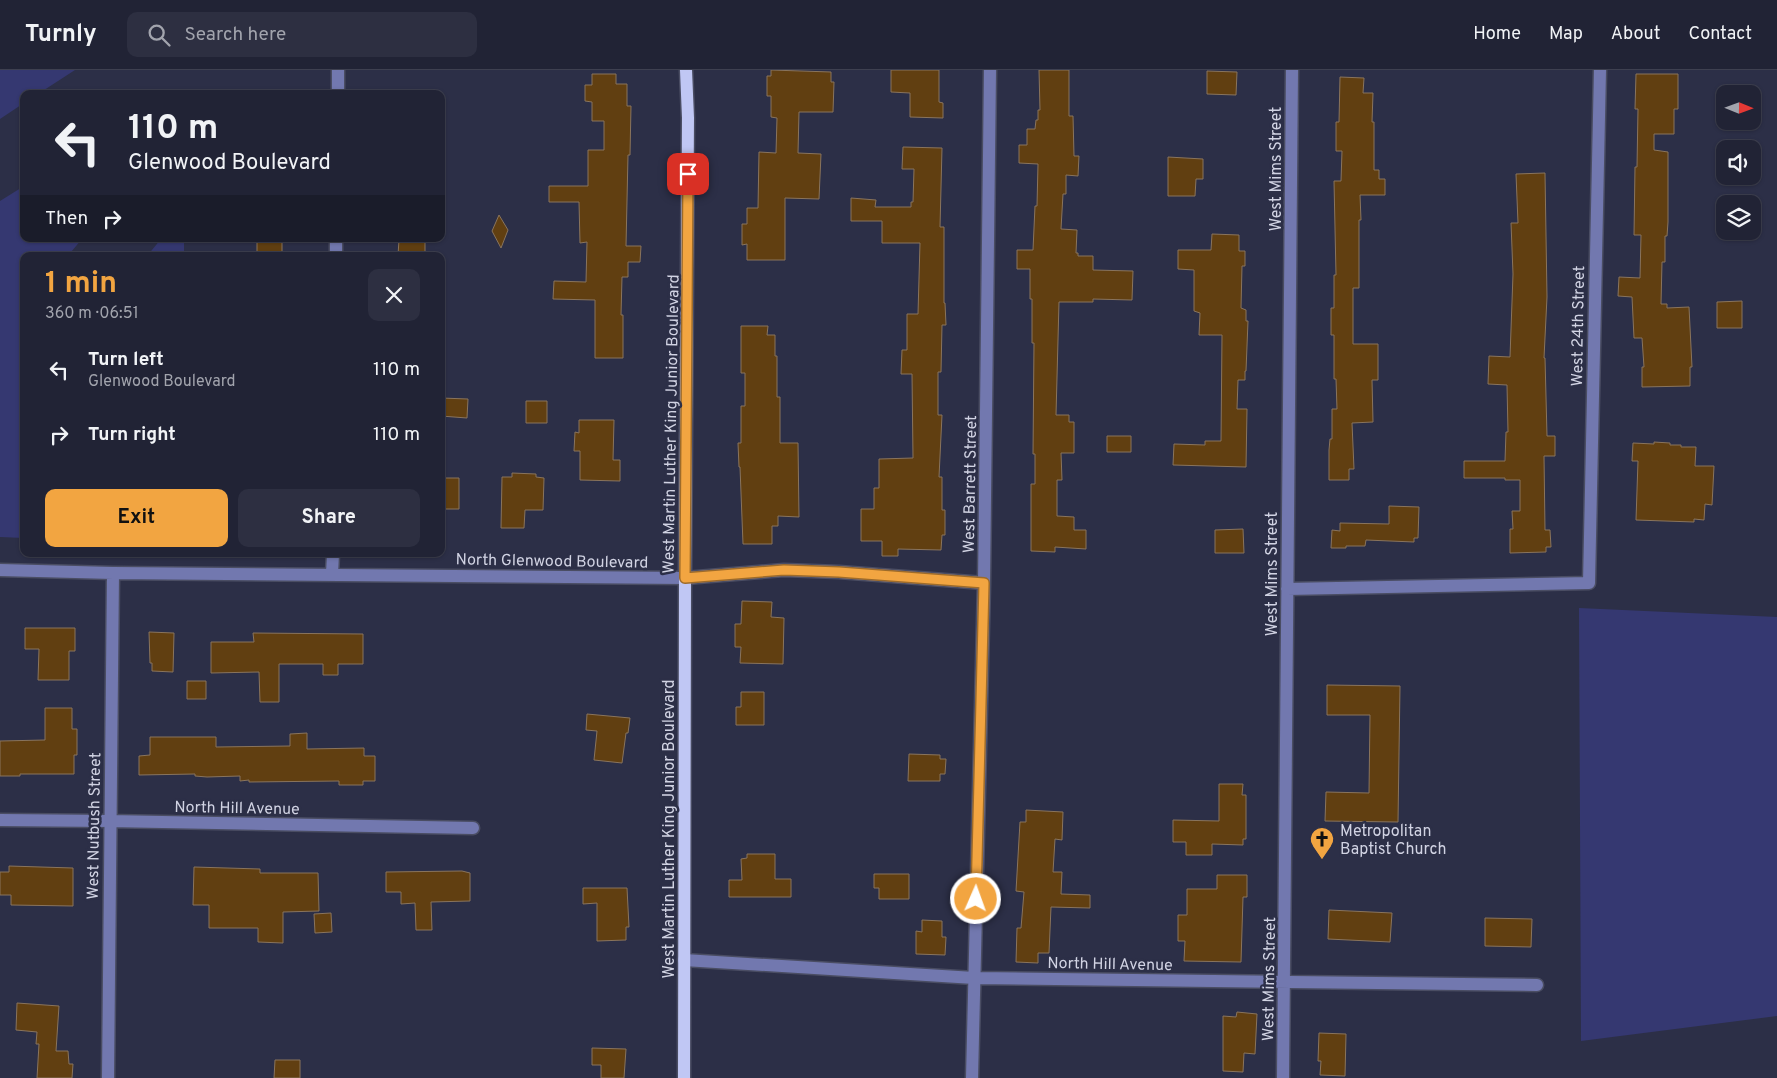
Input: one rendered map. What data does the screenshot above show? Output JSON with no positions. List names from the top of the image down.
{
  "streets": {
    "main road": ["West Martin Luther King Junior Boulevard"],
    "street": [
      "West Mims Street",
      "West 24th Street",
      "West Barrett Street",
      "North Glenwood Boulevard",
      "North Hill Avenue",
      "West Nutbush Street"
    ]
  },
  "crossings": [
    ["West Mims Street", "West 24th Street"],
    ["West Mims Street", "North Hill Avenue"],
    ["West Martin Luther King Junior Boulevard", "North Glenwood Boulevard"],
    ["West Martin Luther King Junior Boulevard", "North Hill Avenue"],
    ["West Barrett Street", "North Glenwood Boulevard"],
    ["West Barrett Street", "North Hill Avenue"],
    ["North Glenwood Boulevard", "West Nutbush Street"],
    ["North Hill Avenue", "West Nutbush Street"]
  ],
  "places": {
    "church": ["Metropolitan Baptist Church"]
  },
  "north": "right",
  "page": {
    "header": "Turnly",
    "search": "Search here",
    "nav": [
      "Home",
      "Map",
      "About",
      "Contact"
    ],
    "turn": ["110 m", "Glenwood Boulevard"],
    "then": "Then",
    "heading": ["1 min", "360 m · 06:51"],
    "list": [
      {
        "name": "Turn left",
        "note": "Glenwood Boulevard",
        "value": "110 m"
      },
      {
        "name": "Turn right",
        "value": "110 m"
      }
    ],
    "buttons": ["Exit", "Share"]
  }
}
